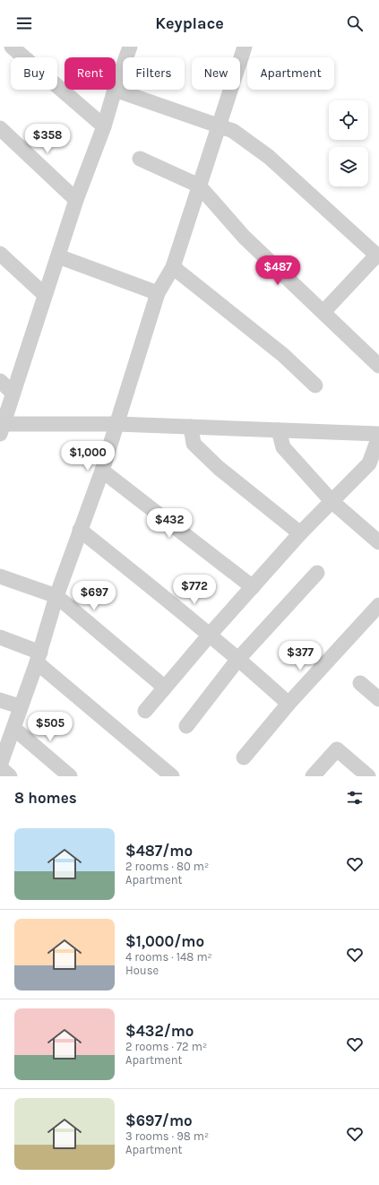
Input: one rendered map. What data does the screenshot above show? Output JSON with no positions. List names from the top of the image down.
{
  "page": {
    "header": "Keyplace",
    "chip": [
      "Buy",
      "Rent",
      "Filters",
      "New",
      "Apartment"
    ],
    "price": [
      "$358",
      "$487",
      "$1,000",
      "$432",
      "$772",
      "$697",
      "$377",
      "$505"
    ],
    "heading": "8 homes",
    "list": [
      {
        "name": "$487/mo",
        "note": "2 rooms · 80 m² · Apartment"
      },
      {
        "name": "$1,000/mo",
        "note": "4 rooms · 148 m² · House"
      },
      {
        "name": "$432/mo",
        "note": "2 rooms · 72 m² · Apartment"
      },
      {
        "name": "$697/mo",
        "note": "3 rooms · 98 m² · Apartment"
      }
    ]
  }
}
